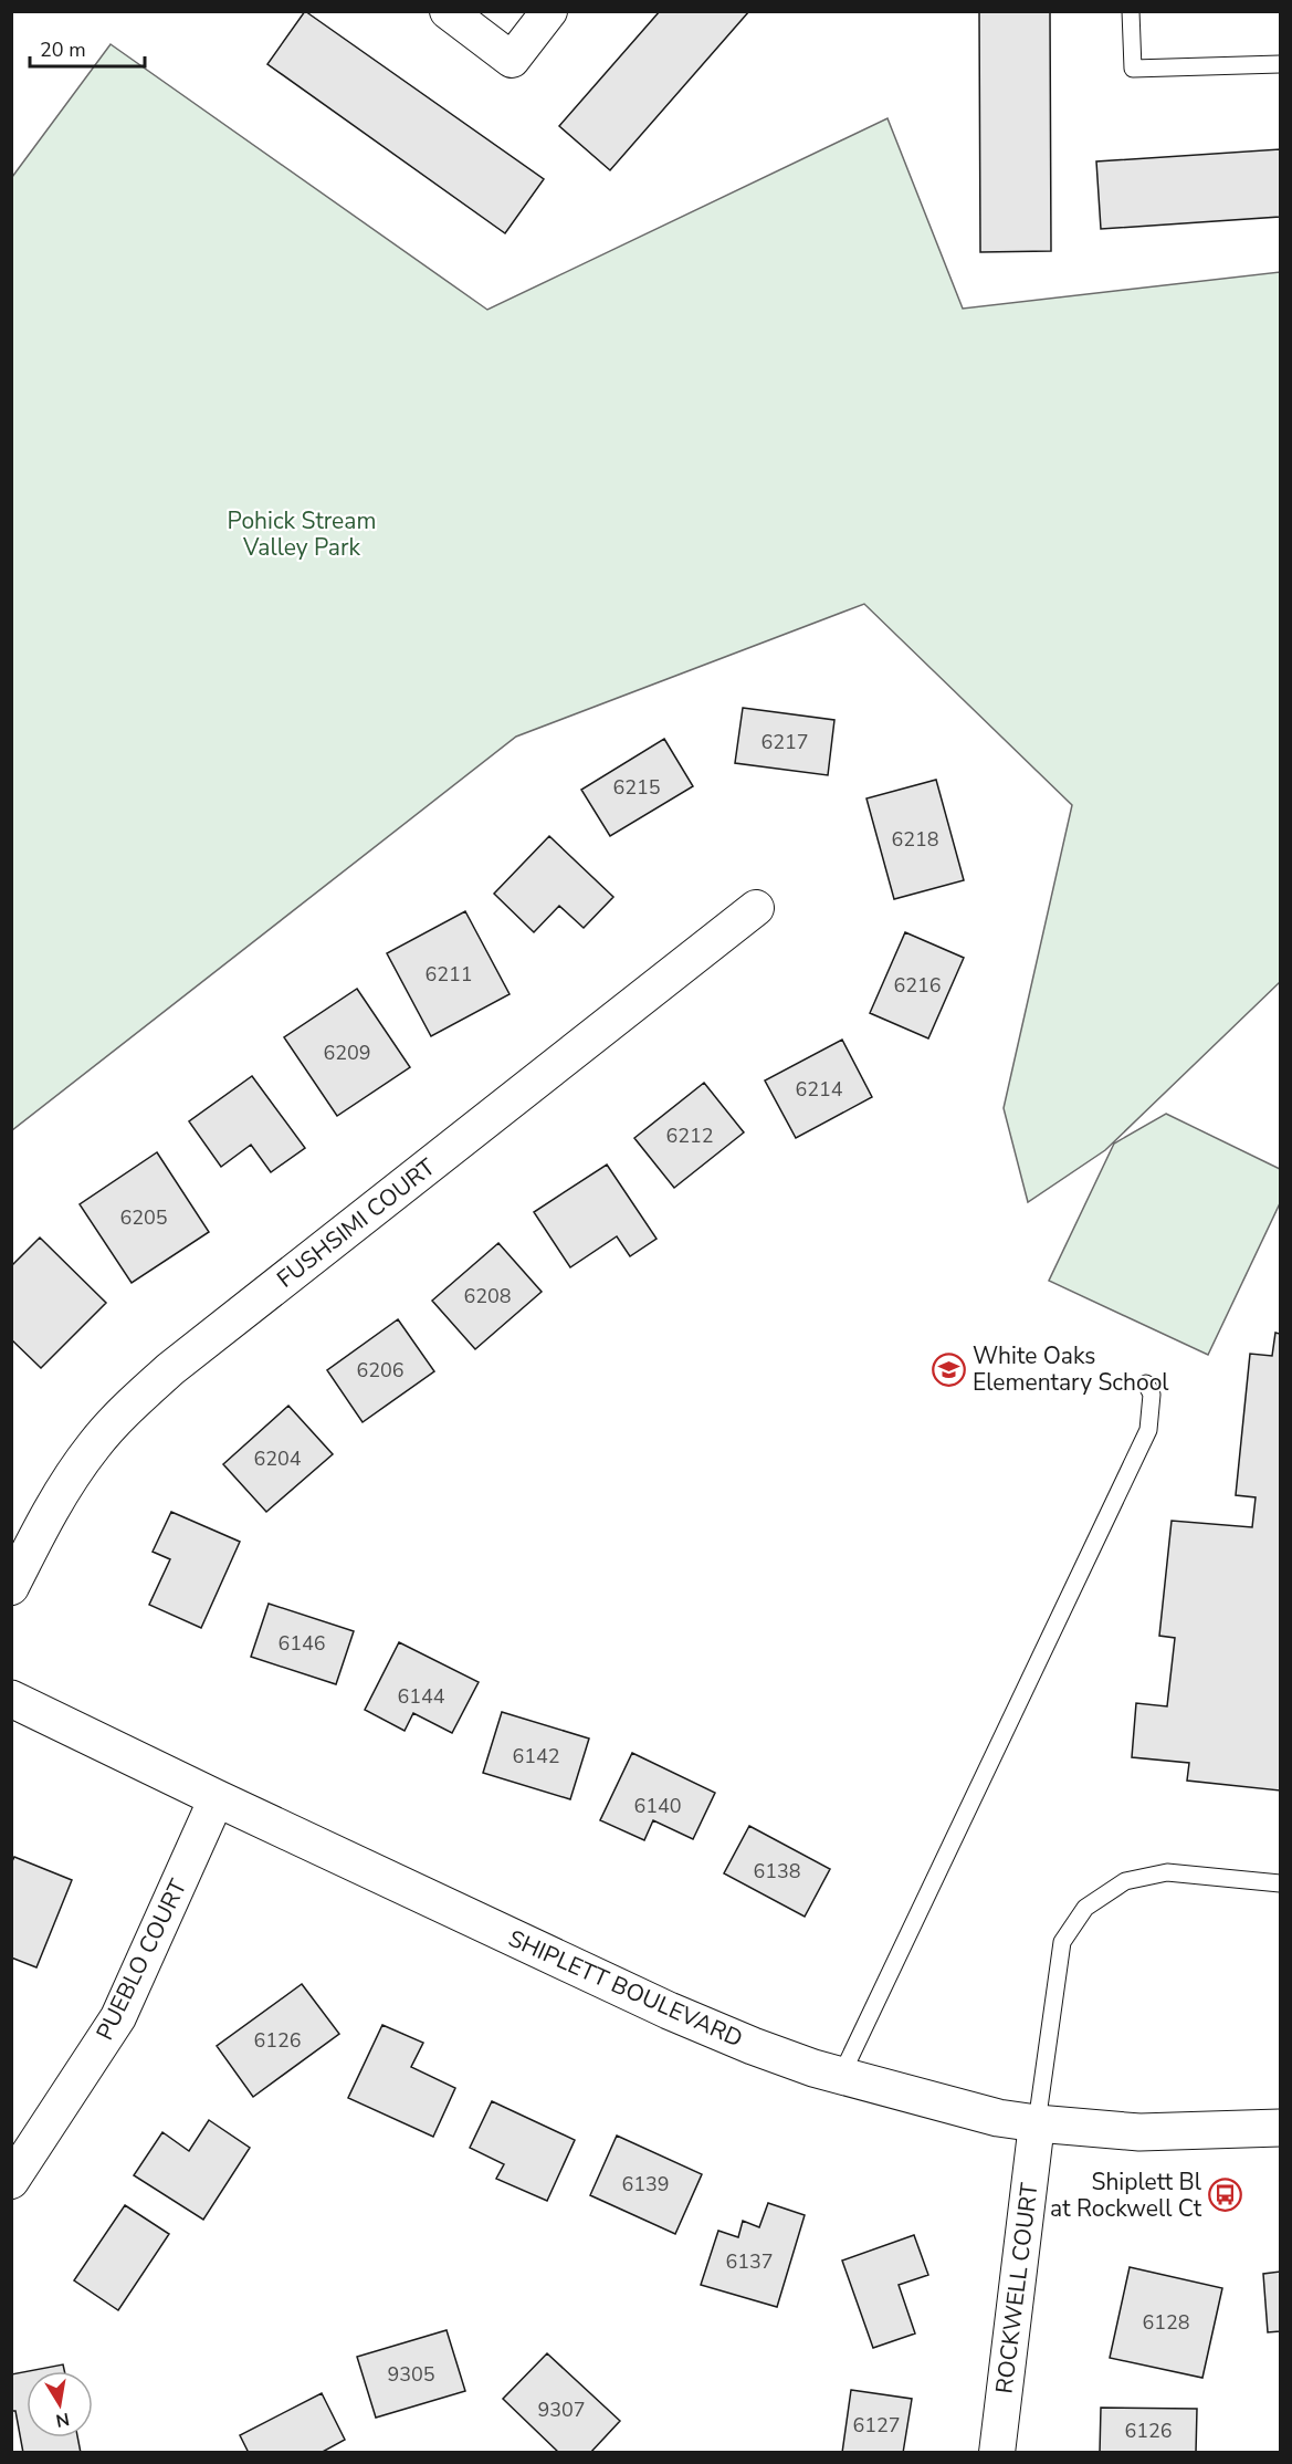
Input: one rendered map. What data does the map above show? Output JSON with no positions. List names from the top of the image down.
{
  "streets": {
    "street": [
      "FUSHSIMI COURT",
      "PUEBLO COURT",
      "SHIPLETT BOULEVARD",
      "ROCKWELL COURT"
    ]
  },
  "crossings": [
    ["PUEBLO COURT", "SHIPLETT BOULEVARD"],
    ["SHIPLETT BOULEVARD", "ROCKWELL COURT"]
  ],
  "parks": ["Pohick Stream Valley Park"],
  "places": {
    "school or university": ["White Oaks Elementary School"],
    "bus stop": ["Shiplett Bl at Rockwell Ct"]
  },
  "house_numbers": [
    "6217",
    "6215",
    "6218",
    "6211",
    "6216",
    "6209",
    "6214",
    "6212",
    "6205",
    "6208",
    "6206",
    "6204",
    "6146",
    "6144",
    "6142",
    "6140",
    "6138",
    "6126",
    "6139",
    "6137",
    "6128",
    "9305",
    "9307",
    "6127",
    "6126"
  ],
  "scale_bar": "20 m",
  "north": "bottom"
}
